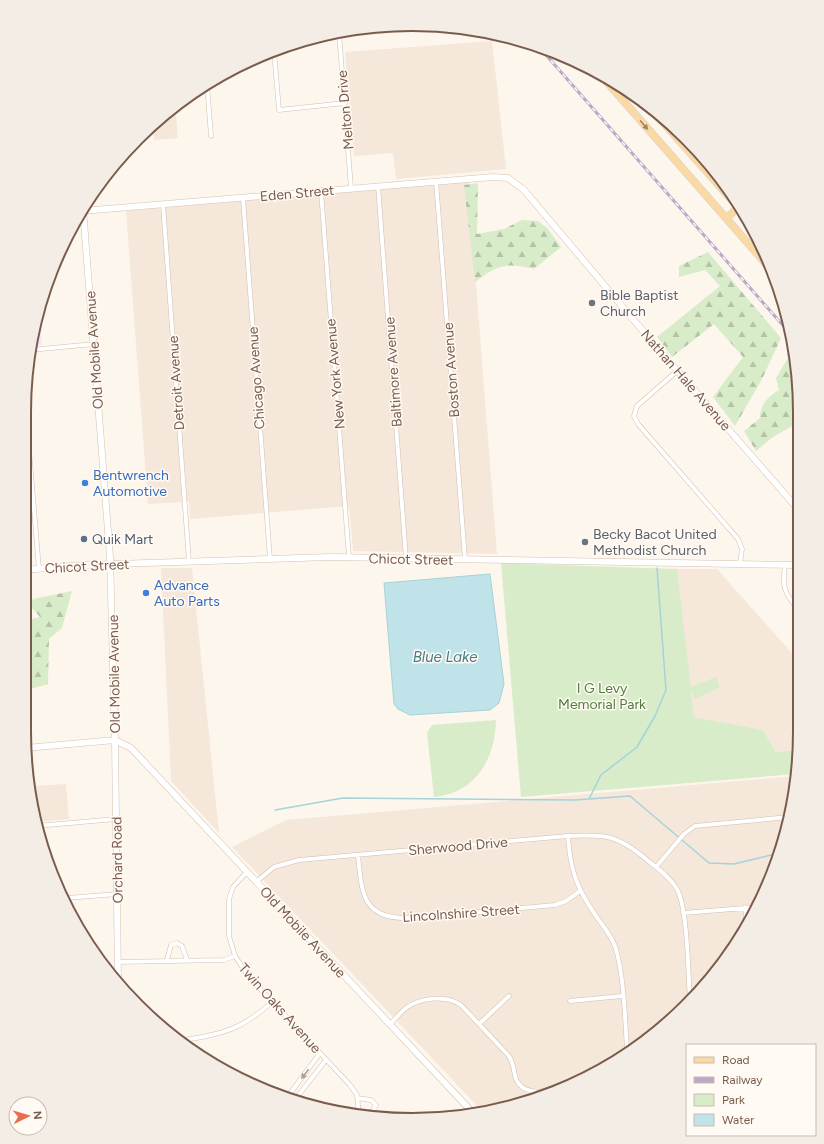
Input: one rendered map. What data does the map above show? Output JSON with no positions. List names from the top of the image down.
{
  "streets": {
    "main road": [
      "Eden Street",
      "Old Mobile Avenue",
      "Nathan Hale Avenue",
      "Chicot Street",
      "Orchard Road"
    ],
    "street": [
      "Melton Drive",
      "Boston Avenue",
      "Baltimore Avenue",
      "New York Avenue",
      "Chicago Avenue",
      "Detroit Avenue",
      "Sherwood Drive",
      "Lincolnshire Street",
      "Twin Oaks Avenue"
    ]
  },
  "crossings": [
    ["Melton Drive", "Eden Street"],
    ["Eden Street", "Boston Avenue"],
    ["Eden Street", "Baltimore Avenue"],
    ["Eden Street", "New York Avenue"],
    ["Eden Street", "Chicago Avenue"],
    ["Eden Street", "Nathan Hale Avenue"],
    ["Eden Street", "Detroit Avenue"],
    ["Old Mobile Avenue", "Chicot Street"],
    ["Old Mobile Avenue", "Sherwood Drive"],
    ["Old Mobile Avenue", "Orchard Road"],
    ["Old Mobile Avenue", "Twin Oaks Avenue"],
    ["Boston Avenue", "Chicot Street"],
    ["Baltimore Avenue", "Chicot Street"],
    ["New York Avenue", "Chicot Street"],
    ["Chicago Avenue", "Chicot Street"],
    ["Detroit Avenue", "Chicot Street"],
    ["Sherwood Drive", "Lincolnshire Street"]
  ],
  "water": ["Blue Lake"],
  "parks": ["I G Levy Memorial Park"],
  "places": [
    "Bible Baptist Church",
    "Bentwrench Automotive",
    "Quik Mart",
    "Becky Bacot United Methodist Church",
    "Advance Auto Parts"
  ],
  "legend": [
    "Road",
    "Railway",
    "Park",
    "Water"
  ],
  "north": "right"
}
